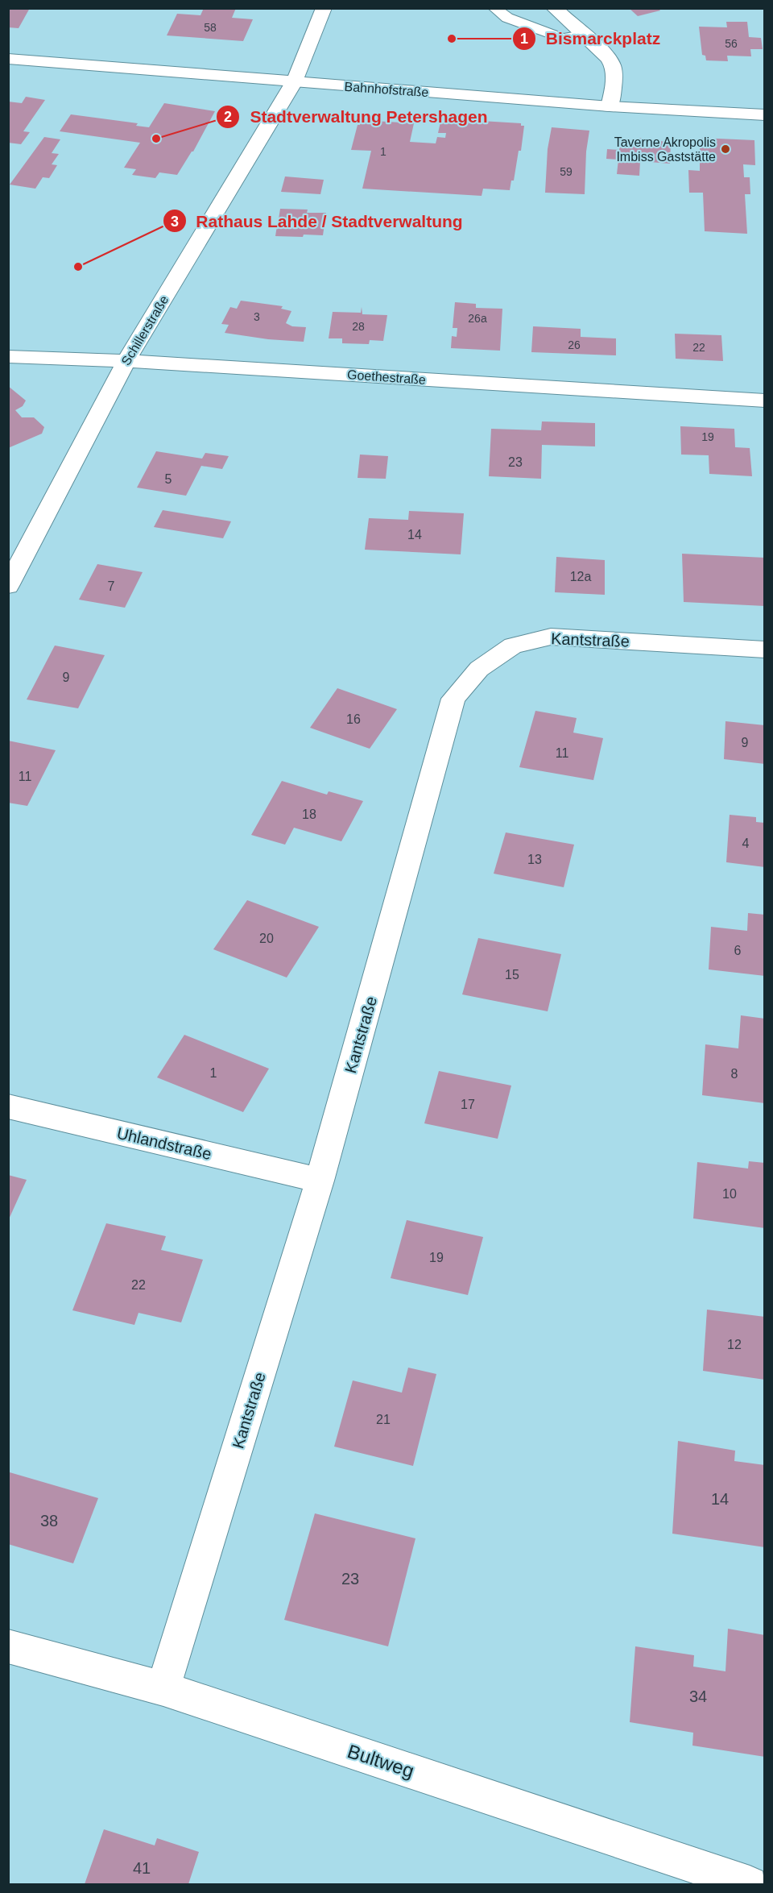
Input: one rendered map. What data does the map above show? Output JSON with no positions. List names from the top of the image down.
{
  "streets": {
    "street": [
      "Bahnhofstraße",
      "Schillerstraße",
      "Goethestraße",
      "Kantstraße",
      "Uhlandstraße",
      "Bultweg"
    ]
  },
  "crossings": [
    ["Bahnhofstraße", "Schillerstraße"],
    ["Schillerstraße", "Goethestraße"],
    ["Kantstraße", "Uhlandstraße"],
    ["Kantstraße", "Bultweg"]
  ],
  "places": [
    "Bismarckplatz",
    "Stadtverwaltung Petershagen",
    "Taverne Akropolis Imbiss Gaststätte",
    "Rathaus Lahde / Stadtverwaltung"
  ],
  "house_numbers": [
    "58",
    "56",
    "1",
    "59",
    "3",
    "26a",
    "28",
    "26",
    "22",
    "19",
    "23",
    "5",
    "14",
    "12a",
    "7",
    "9",
    "16",
    "9",
    "11",
    "11",
    "18",
    "4",
    "13",
    "20",
    "6",
    "15",
    "1",
    "8",
    "17",
    "10",
    "19",
    "22",
    "12",
    "21",
    "14",
    "38",
    "23",
    "34",
    "41"
  ]
}
